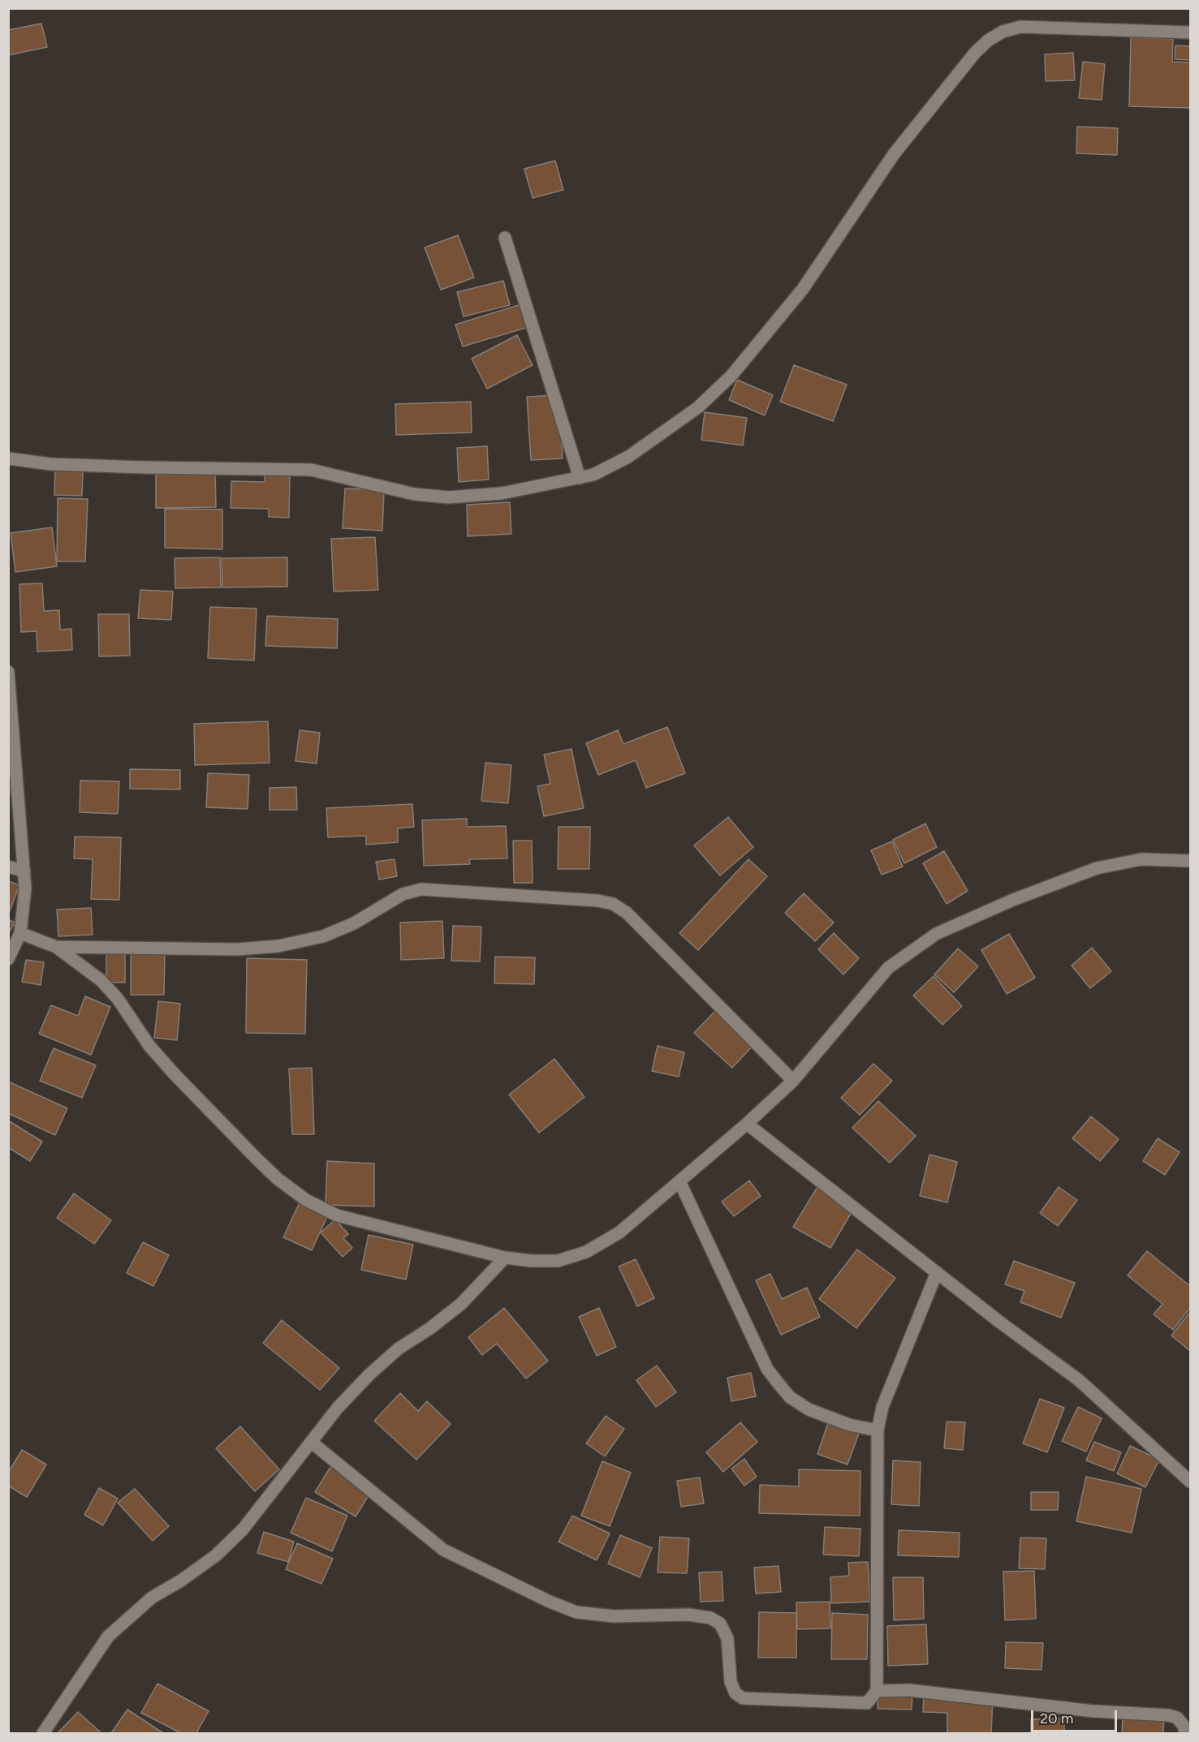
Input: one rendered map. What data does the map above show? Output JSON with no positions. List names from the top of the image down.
{
  "scale_bar": "20 m"
}
